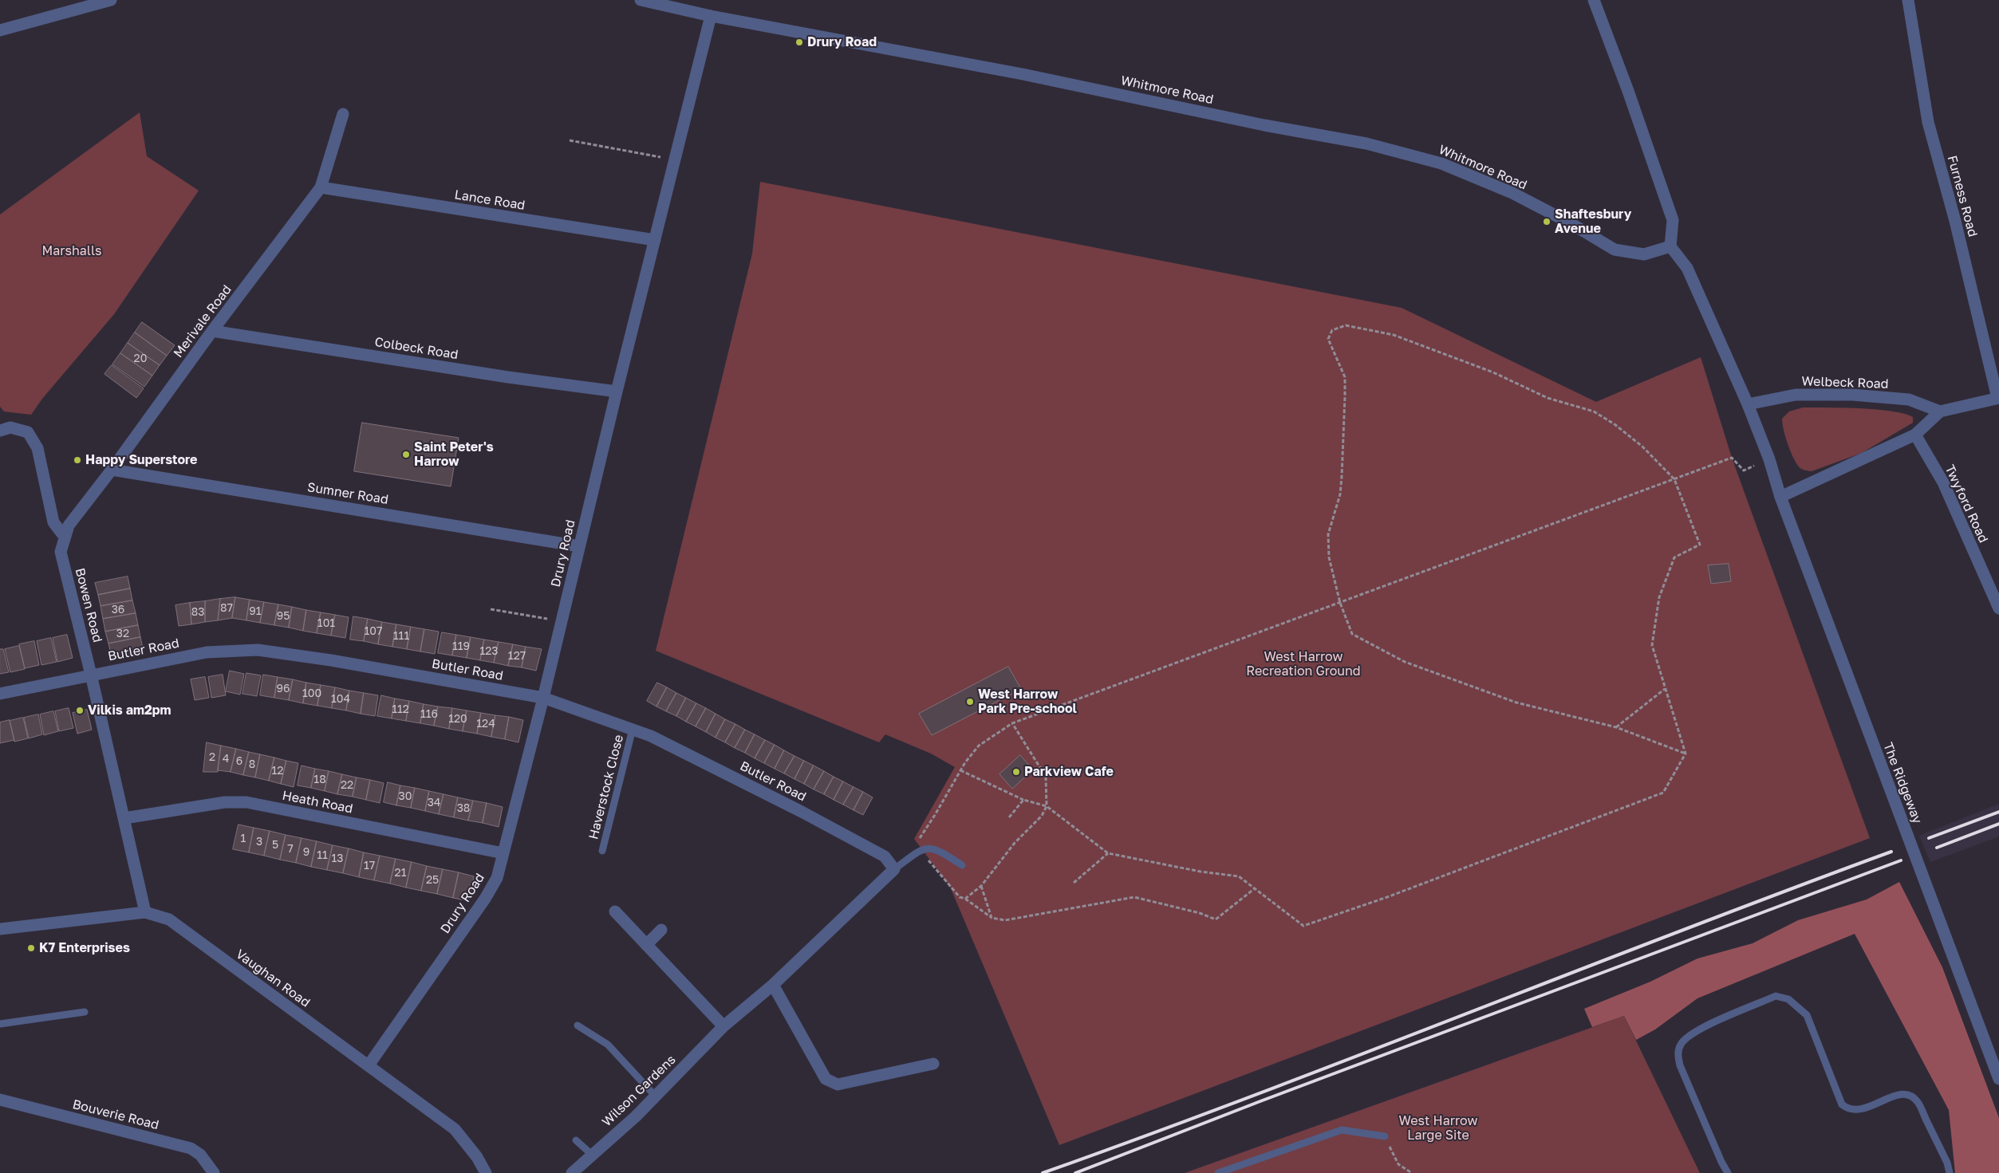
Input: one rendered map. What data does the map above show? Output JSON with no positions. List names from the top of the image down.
{
  "streets": {
    "street": [
      "Whitmore Road",
      "Furness Road",
      "Lance Road",
      "Merivale Road",
      "Colbeck Road",
      "Welbeck Road",
      "Sumner Road",
      "Twyford Road",
      "Drury Road",
      "Bowen Road",
      "Butler Road",
      "The Ridgeway",
      "Heath Road",
      "Vaughan Road",
      "Wilson Gardens",
      "Bouverie Road"
    ],
    "lane": ["Haverstock Close"]
  },
  "crossings": [
    ["Whitmore Road", "Drury Road"],
    ["Lance Road", "Merivale Road"],
    ["Lance Road", "Drury Road"],
    ["Merivale Road", "Colbeck Road"],
    ["Merivale Road", "Sumner Road"],
    ["Merivale Road", "Bowen Road"],
    ["Colbeck Road", "Drury Road"],
    ["Sumner Road", "Drury Road"],
    ["Drury Road", "Butler Road"],
    ["Drury Road", "Heath Road"],
    ["Drury Road", "Vaughan Road"],
    ["Bowen Road", "Butler Road"],
    ["Bowen Road", "Heath Road"],
    ["Bowen Road", "Vaughan Road"],
    ["Butler Road", "Haverstock Close"],
    ["Butler Road", "Wilson Gardens"]
  ],
  "parks": ["Marshalls", "West Harrow Recreation Ground", "West Harrow Large Site"],
  "places": [
    "Drury Road",
    "Shaftesbury Avenue",
    "Saint Peter's Harrow",
    "Happy Superstore",
    "West Harrow Park Pre-school",
    "Vilkis am2pm",
    "Parkview Cafe",
    "K7 Enterprises"
  ],
  "house_numbers": [
    "20",
    "87",
    "36",
    "91",
    "83",
    "95",
    "101",
    "107",
    "32",
    "111",
    "119",
    "123",
    "127",
    "96",
    "100",
    "104",
    "112",
    "116",
    "120",
    "124",
    "2",
    "4",
    "6",
    "8",
    "12",
    "18",
    "22",
    "30",
    "34",
    "38",
    "1",
    "3",
    "5",
    "7",
    "9",
    "11",
    "13",
    "17",
    "21",
    "25"
  ]
}
